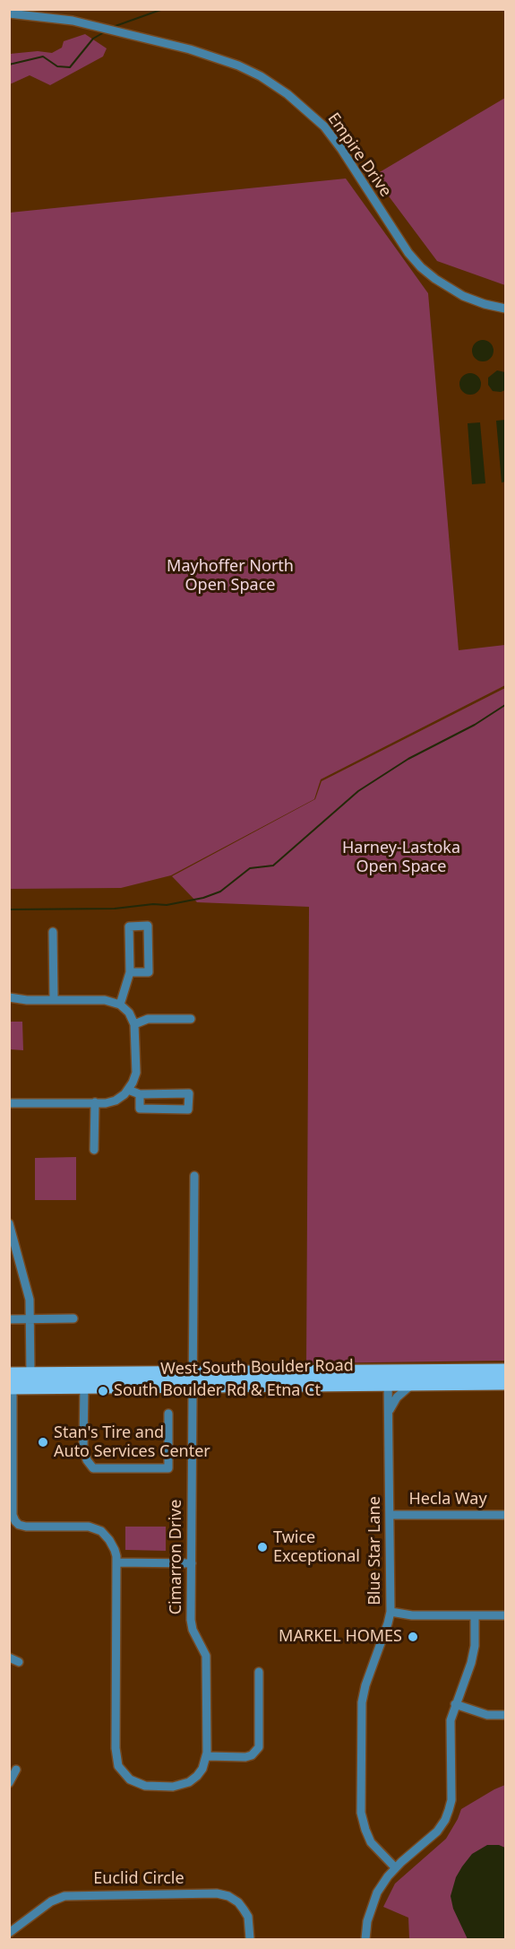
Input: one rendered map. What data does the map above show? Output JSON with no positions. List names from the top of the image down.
{
  "streets": {
    "main road": ["West South Boulder Road"],
    "street": [
      "Empire Drive",
      "Hecla Way",
      "Blue Star Lane",
      "Cimarron Drive",
      "Euclid Circle"
    ]
  },
  "crossings": [
    ["West South Boulder Road", "Blue Star Lane"],
    ["West South Boulder Road", "Cimarron Drive"],
    ["Hecla Way", "Blue Star Lane"]
  ],
  "parks": ["Mayhoffer North Open Space", "Harney-Lastoka Open Space"],
  "places": [
    "South Boulder Rd & Etna Ct",
    "Stan's Tire and Auto Services Center",
    "Twice Exceptional",
    "MARKEL HOMES"
  ]
}
